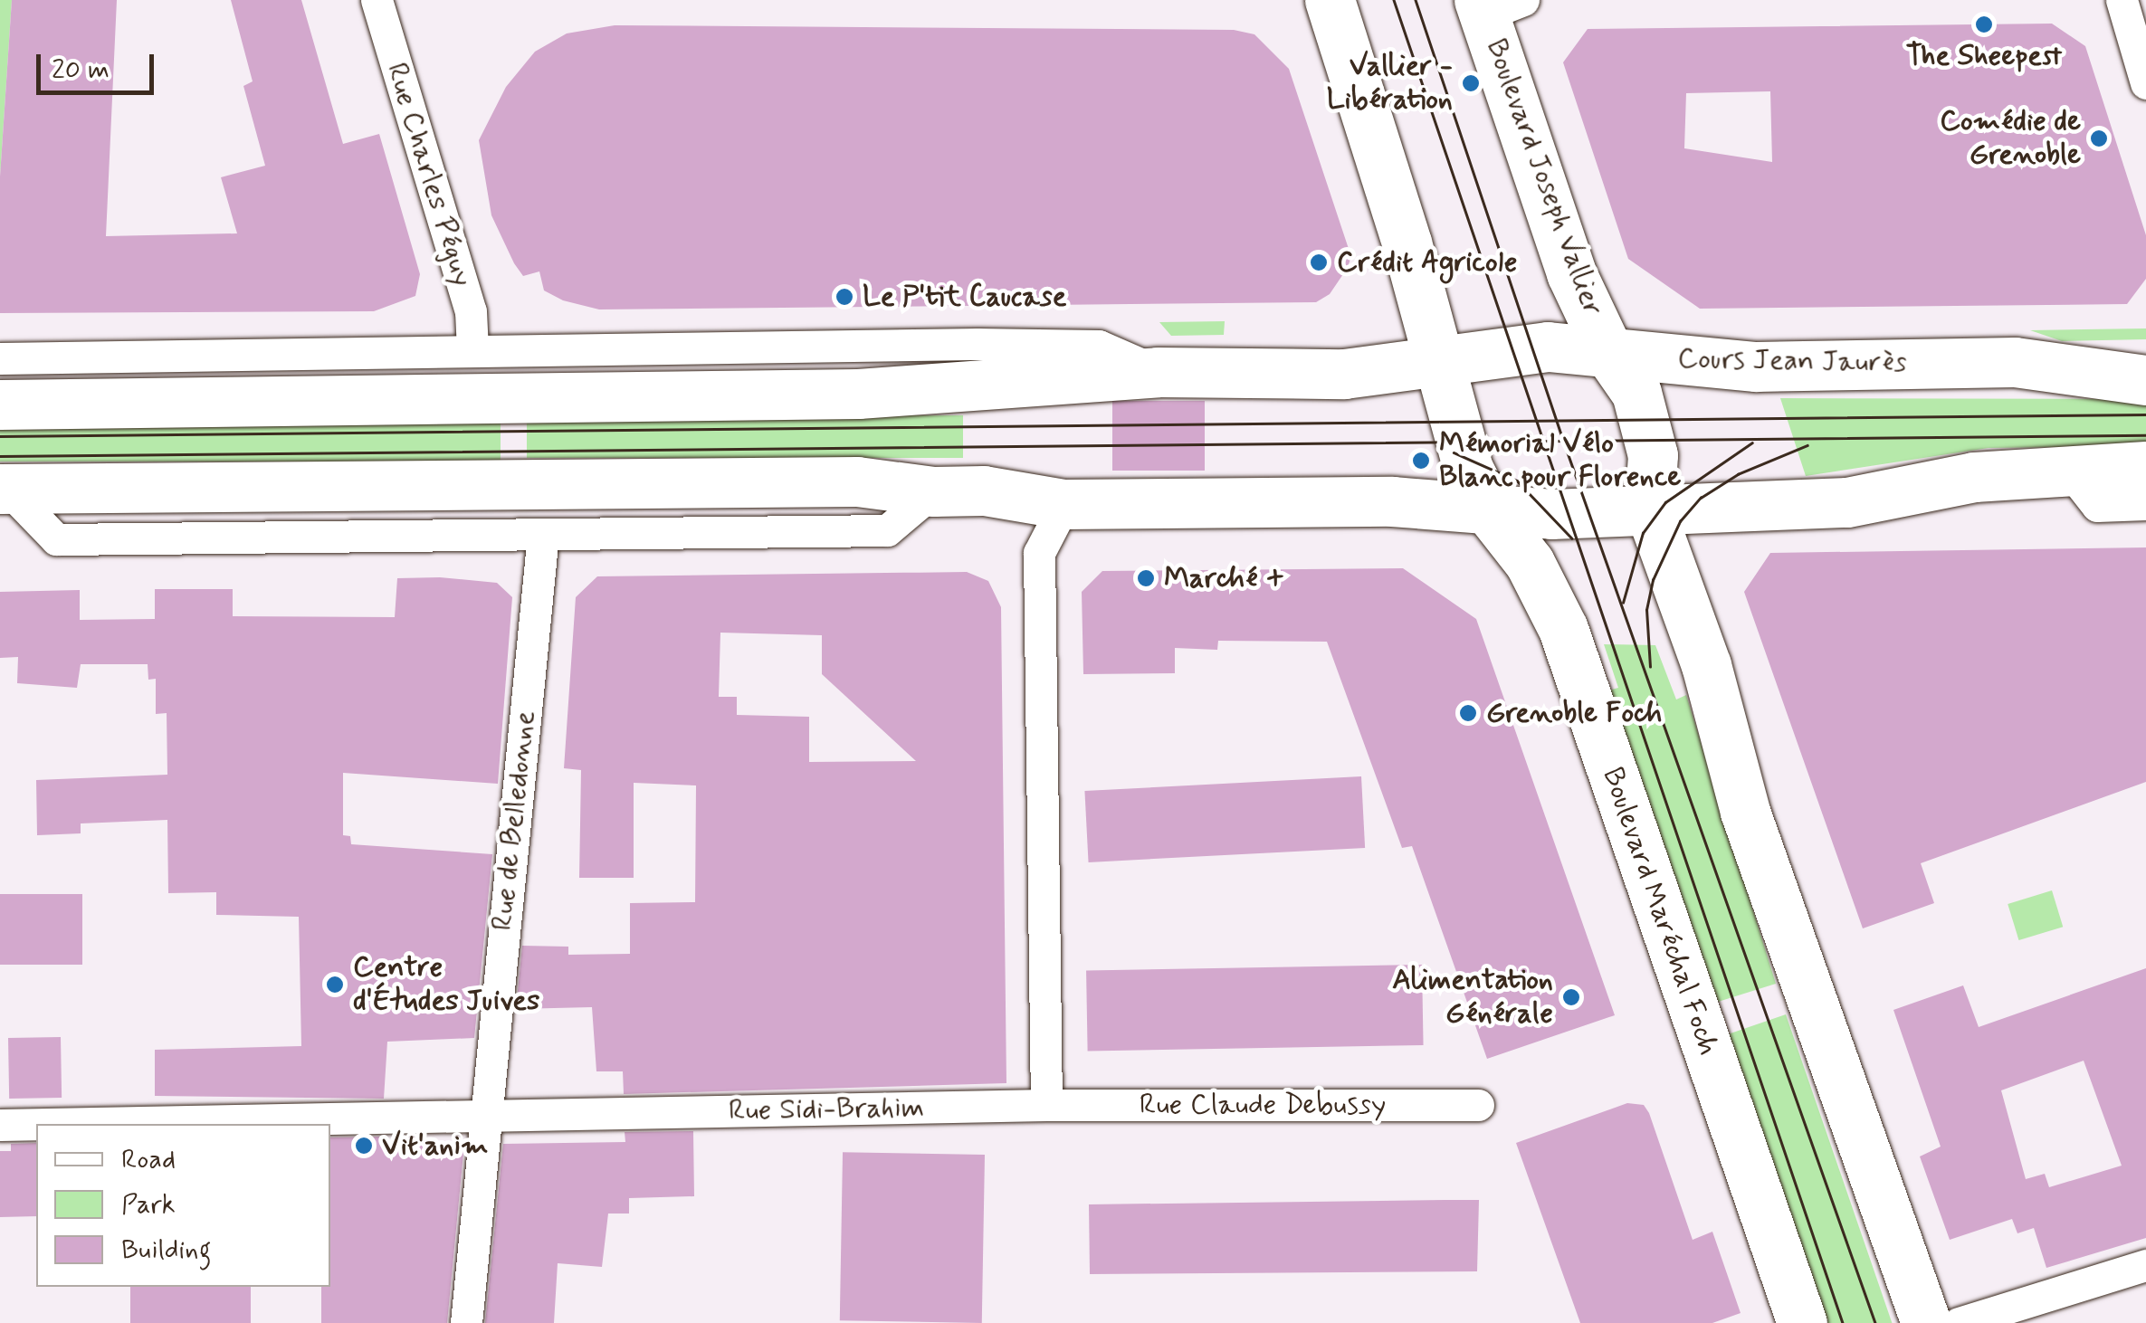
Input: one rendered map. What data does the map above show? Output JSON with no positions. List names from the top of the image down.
{
  "streets": {
    "main road": ["Boulevard Joseph Vallier", "Cours Jean Jaurès", "Boulevard Maréchal Foch"],
    "street": [
      "Rue Charles Péguy",
      "Rue de Belledonne",
      "Rue Claude Debussy",
      "Rue Sidi-Brahim"
    ]
  },
  "crossings": [
    ["Boulevard Joseph Vallier", "Cours Jean Jaurès"],
    ["Rue de Belledonne", "Rue Sidi-Brahim"],
    ["Rue Claude Debussy", "Rue Sidi-Brahim"]
  ],
  "places": [
    "The Sheepest",
    "Vallier - Libération",
    "Comédie de Grenoble",
    "Crédit Agricole",
    "Le P'tit Caucase",
    "Mémorial Vélo Blanc pour Florence",
    "Marché +",
    "Grenoble Foch",
    "Centre d'Études Juives",
    "Alimentation Générale",
    "Vit'anim"
  ],
  "legend": ["Road", "Park", "Building"],
  "scale_bar": "20 m"
}
